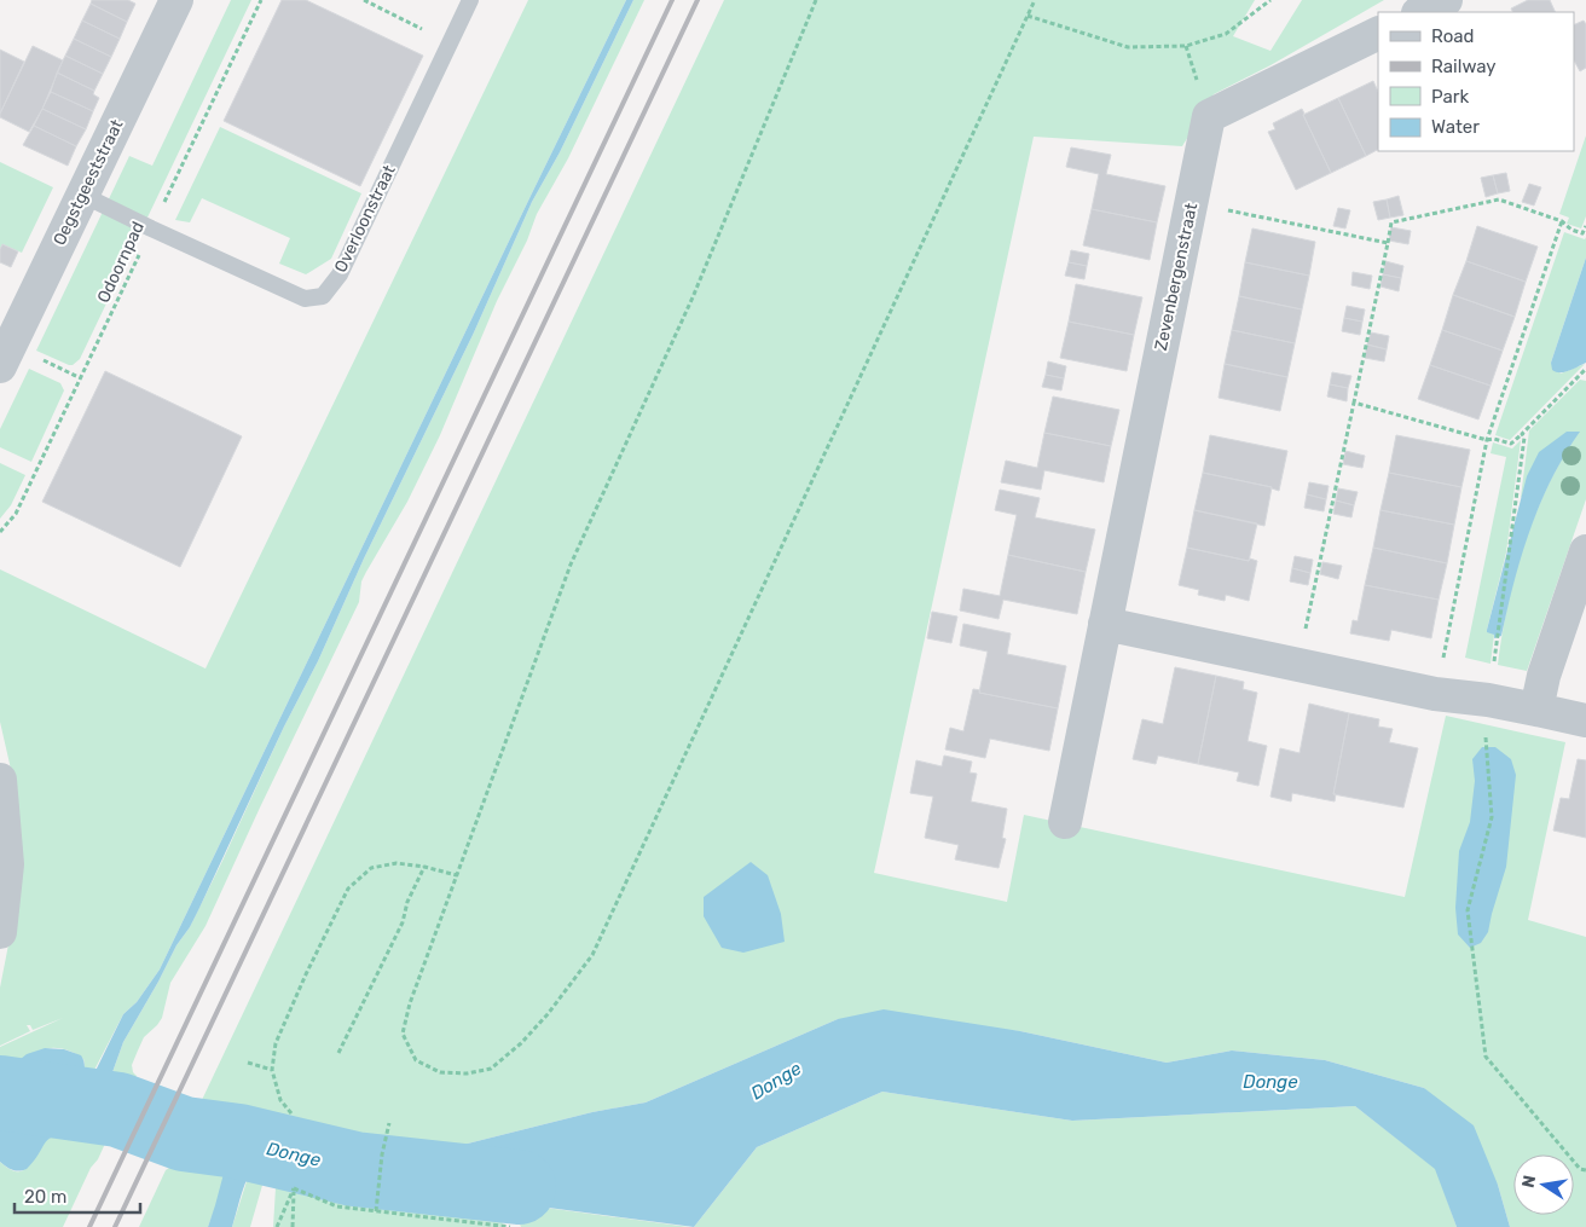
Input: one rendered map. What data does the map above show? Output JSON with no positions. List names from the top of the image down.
{
  "streets": {
    "street": ["Oegstgeeststraat", "Zevenbergenstraat"],
    "lane": ["Overloonstraat"],
    "path": ["Odoornpad"]
  },
  "crossings": [
    ["Oegstgeeststraat", "Overloonstraat"],
    ["Overloonstraat", "Odoornpad"]
  ],
  "water": ["Donge"],
  "legend": [
    "Road",
    "Railway",
    "Park",
    "Water"
  ],
  "scale_bar": "20 m",
  "north": "left"
}
